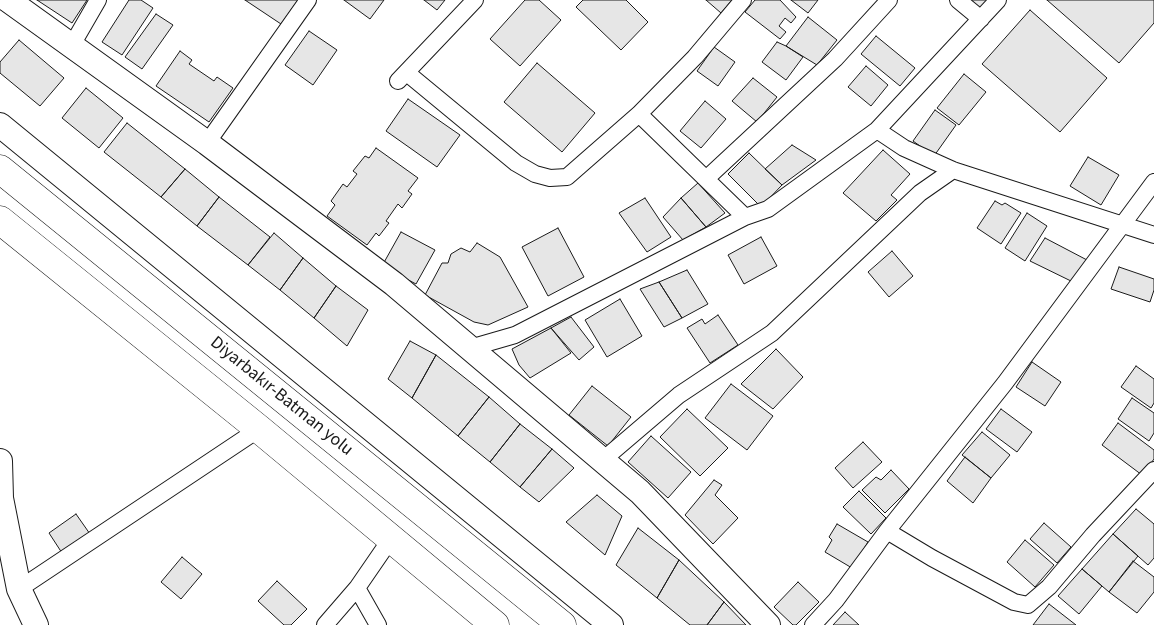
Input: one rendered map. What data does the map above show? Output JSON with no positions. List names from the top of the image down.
{
  "streets": {
    "highway": ["Diyarbakır-Batman yolu"]
  }
}
